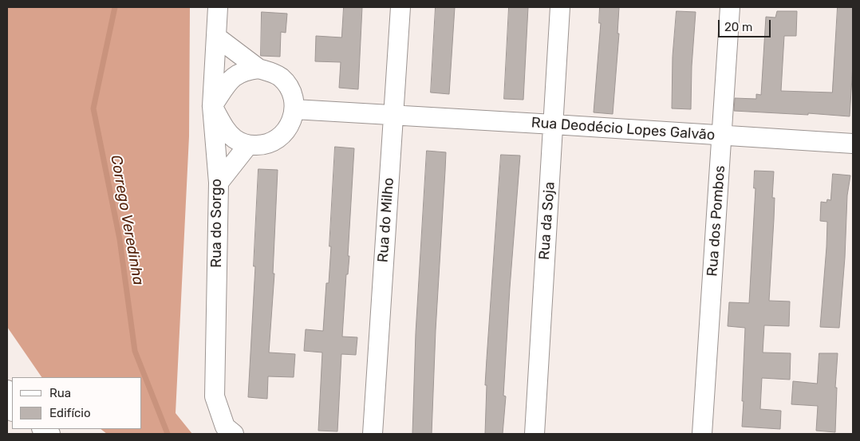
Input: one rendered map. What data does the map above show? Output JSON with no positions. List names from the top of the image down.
{
  "streets": {
    "street": [
      "Rua Deodécio Lopes Galvão",
      "Rua do Milho",
      "Rua da Soja",
      "Rua dos Pombos",
      "Rua do Sorgo"
    ]
  },
  "crossings": [
    ["Rua Deodécio Lopes Galvão", "Rua do Milho"],
    ["Rua Deodécio Lopes Galvão", "Rua da Soja"],
    ["Rua Deodécio Lopes Galvão", "Rua dos Pombos"],
    ["Rua Deodécio Lopes Galvão", "Rua do Sorgo"]
  ],
  "water": ["Corrego Veredinha"],
  "legend": ["Rua", "Edifício"],
  "scale_bar": "20 m"
}
